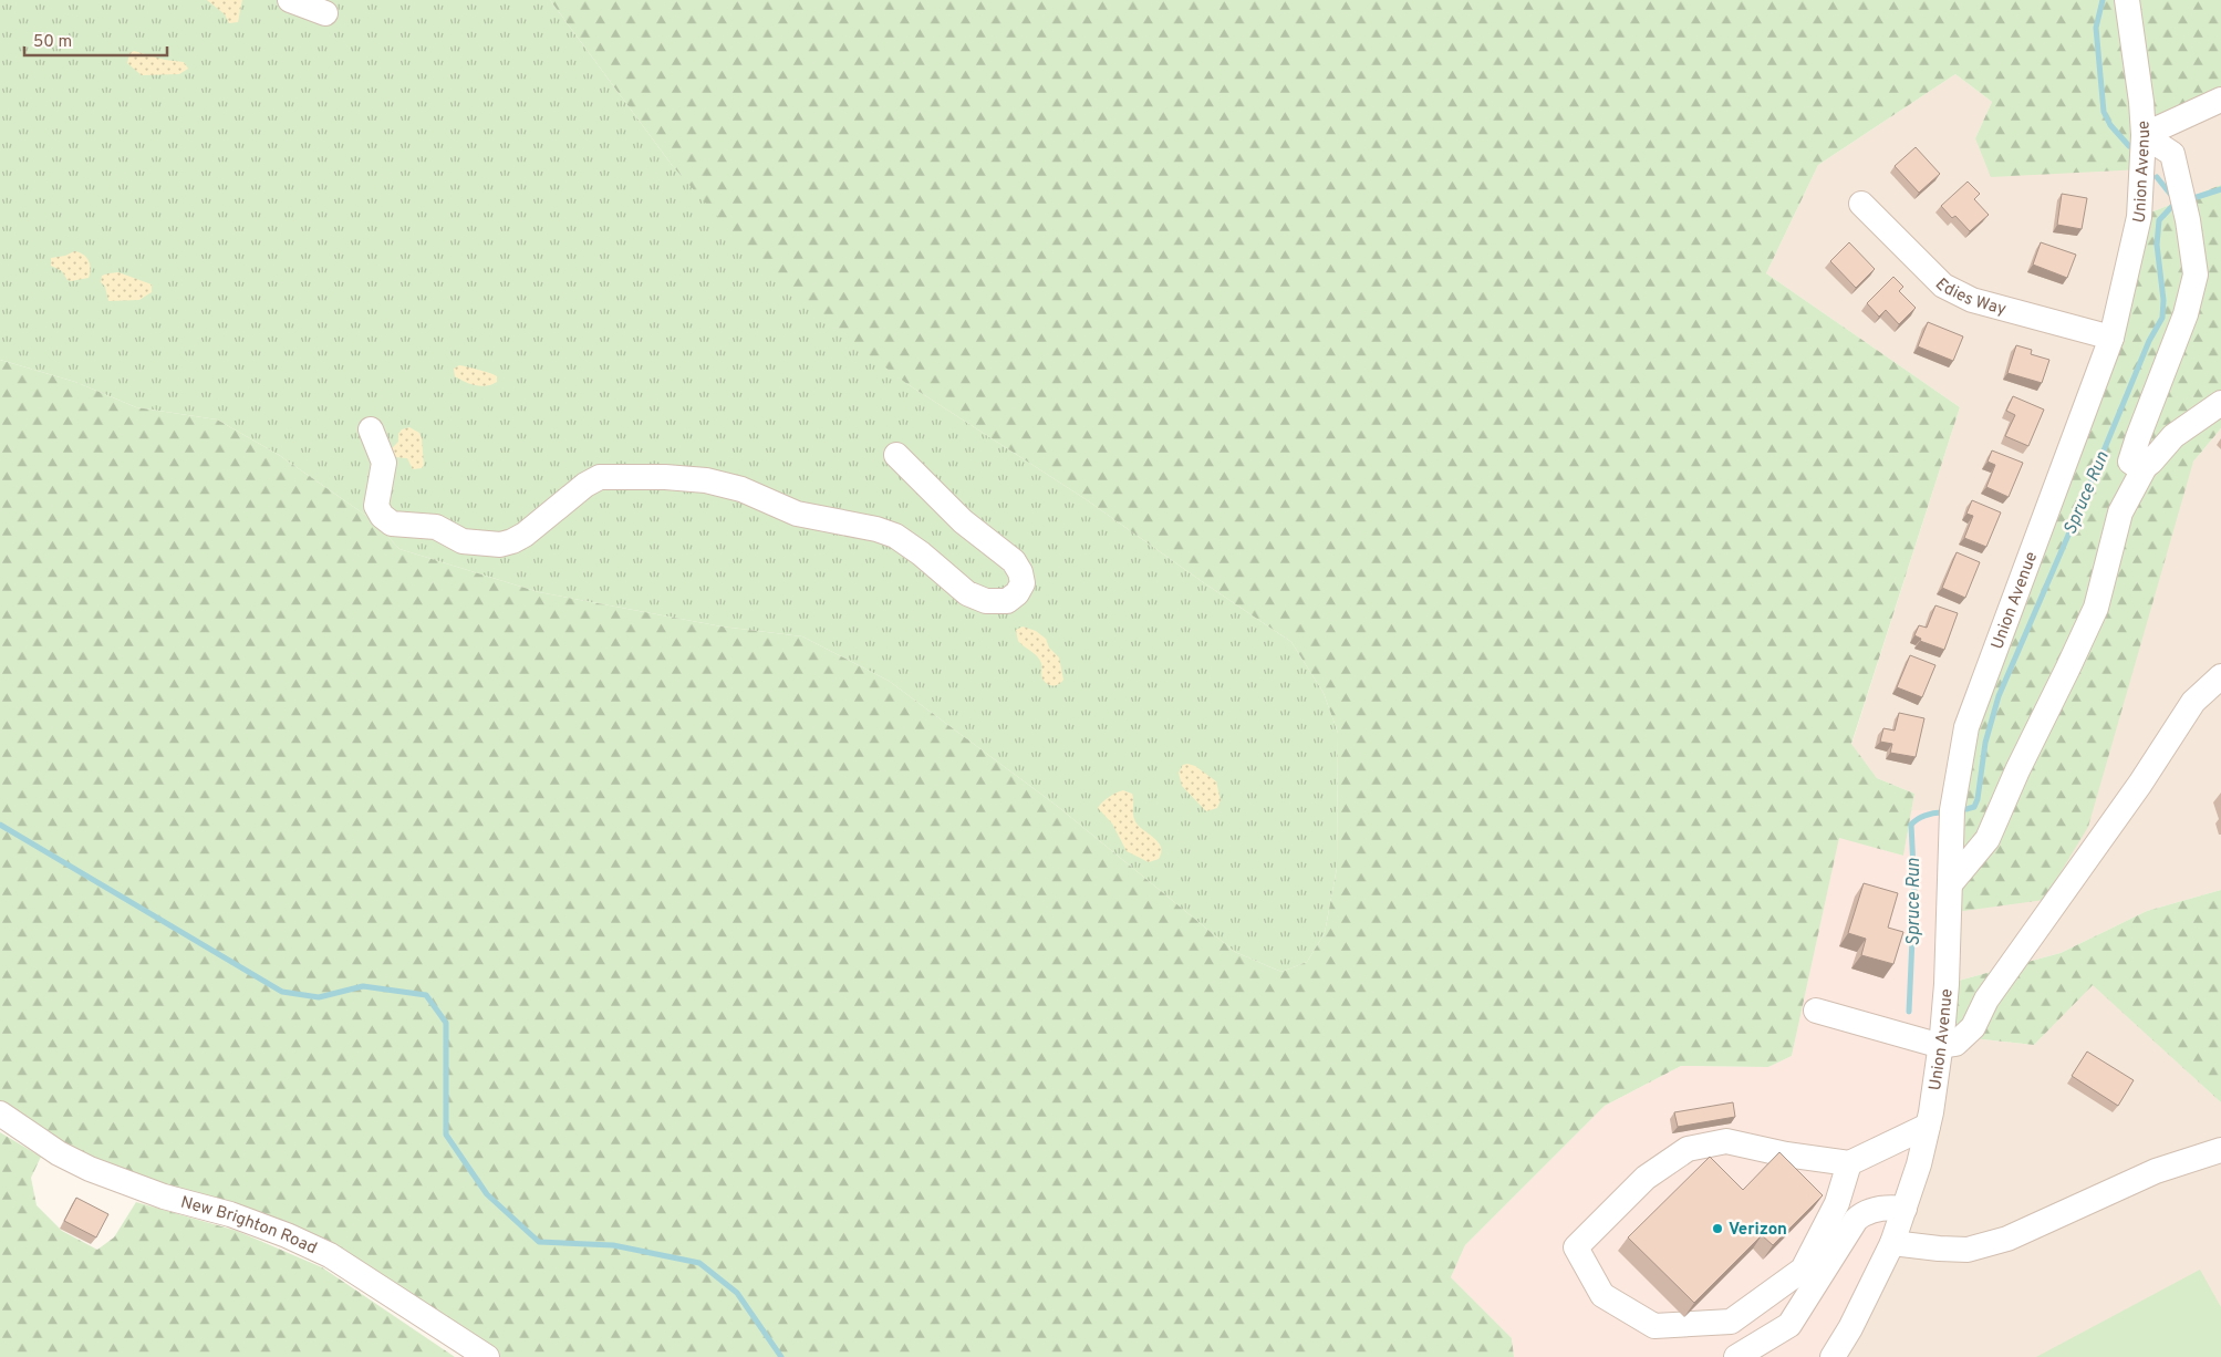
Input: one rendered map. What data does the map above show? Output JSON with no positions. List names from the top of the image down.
{
  "streets": {
    "street": ["Union Avenue", "Edies Way", "New Brighton Road"]
  },
  "crossings": [
    ["Union Avenue", "Edies Way"]
  ],
  "water": ["Spruce Run"],
  "places": ["Verizon"],
  "scale_bar": "50 m"
}
